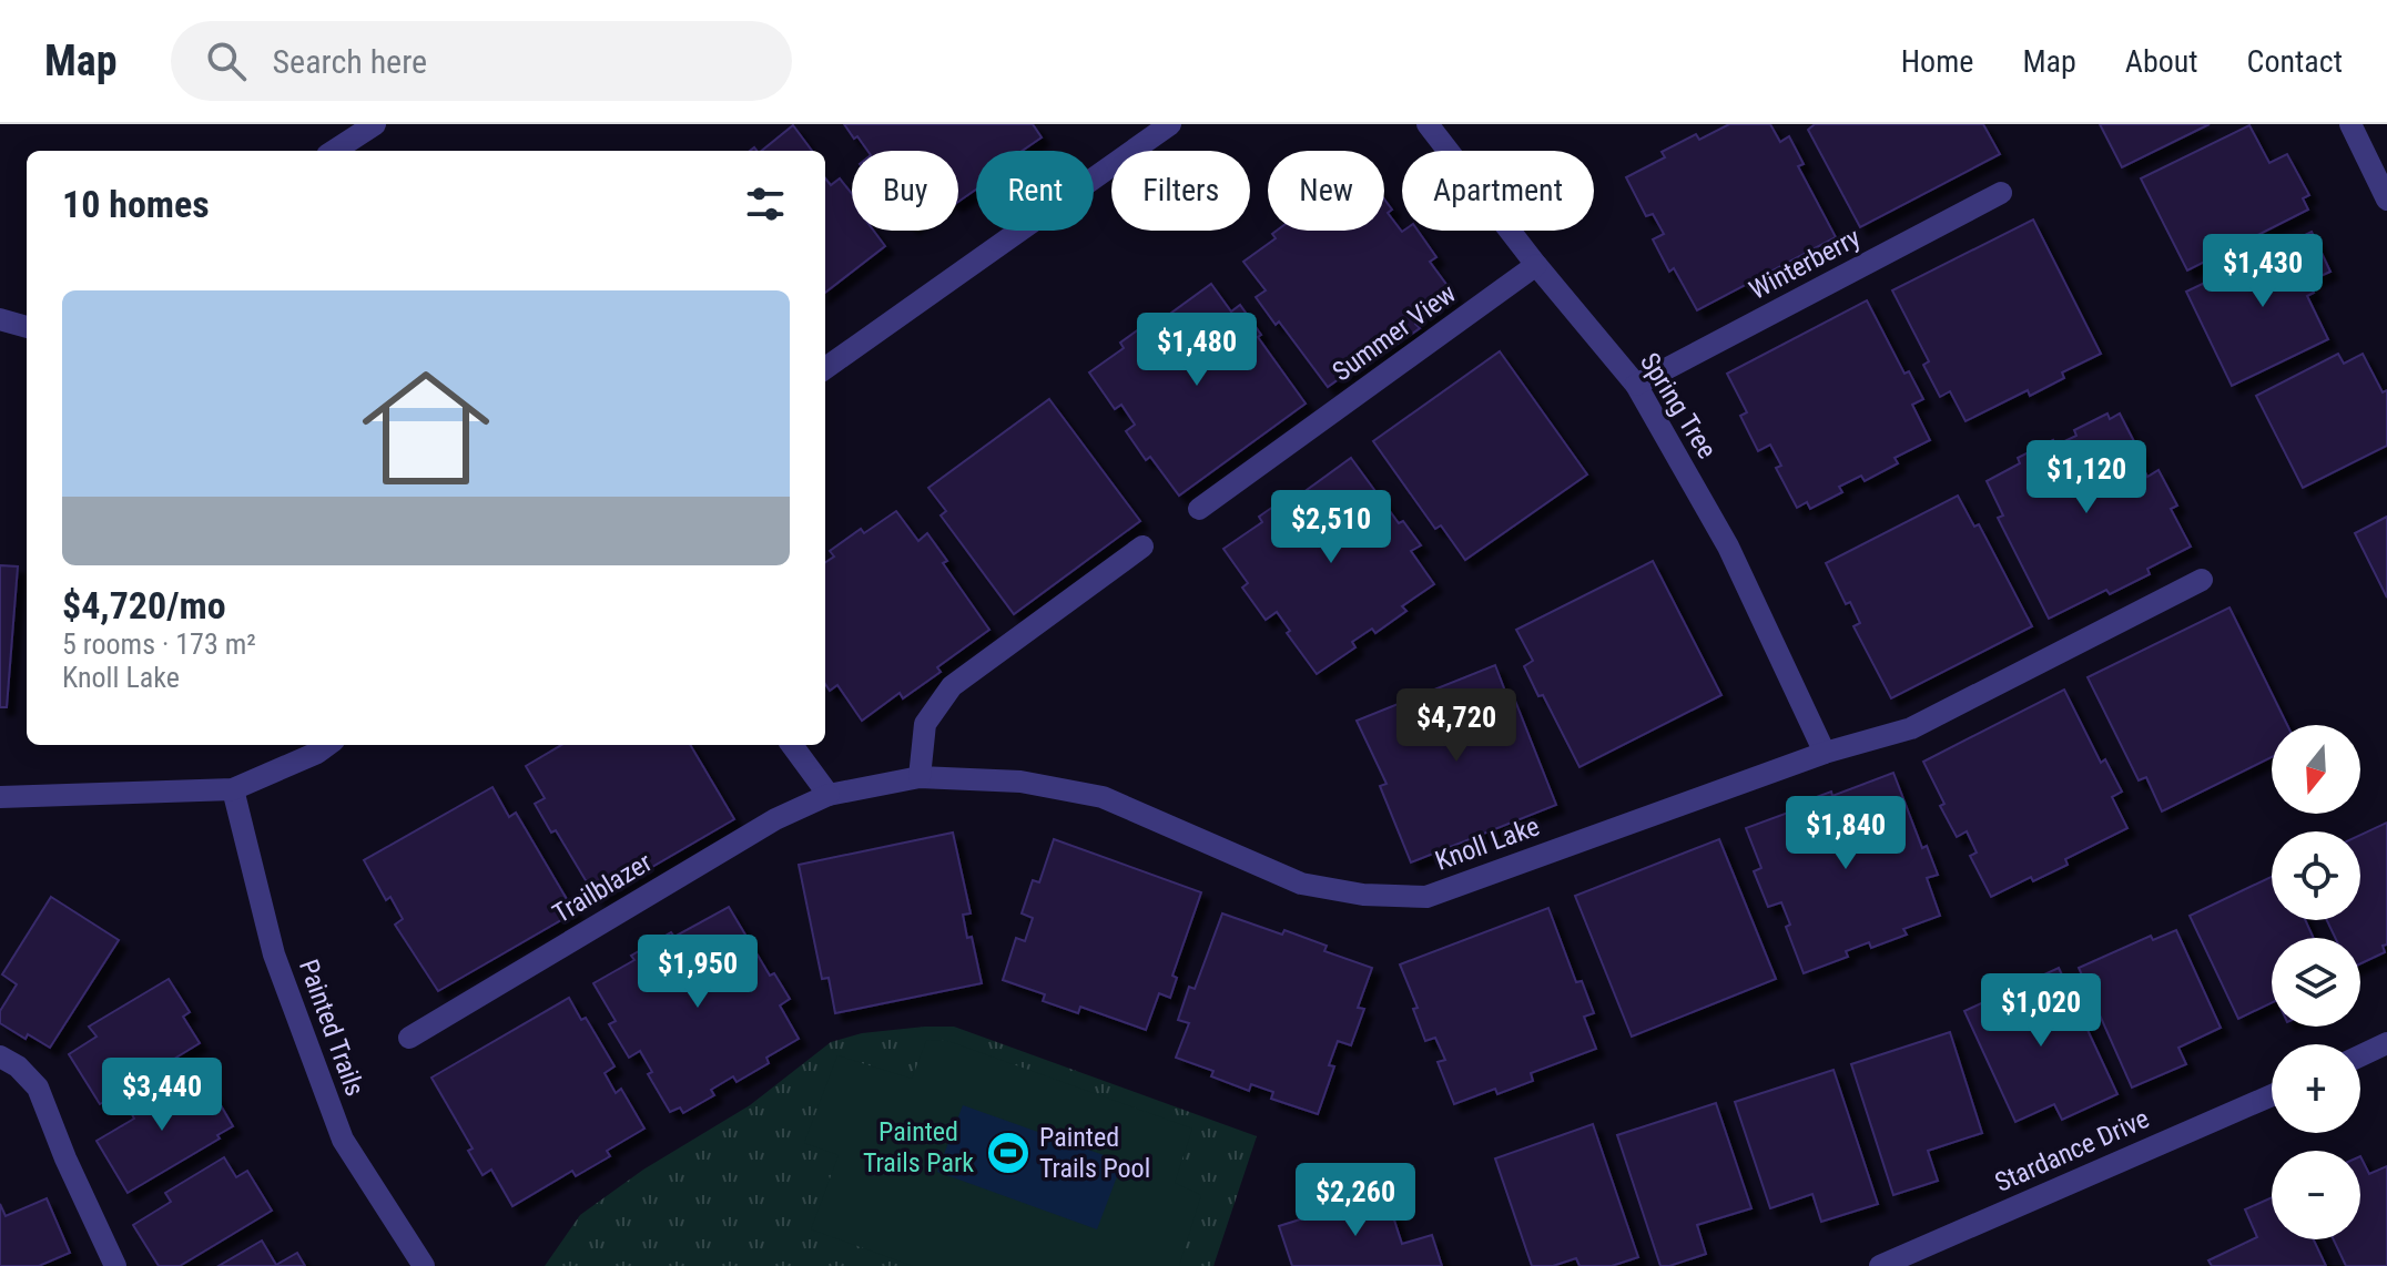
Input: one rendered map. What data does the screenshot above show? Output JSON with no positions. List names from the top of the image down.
{
  "streets": {
    "street": [
      "Winterberry",
      "Summer View",
      "Spring Tree",
      "Knoll Lake",
      "Trailblazer",
      "Painted Trails",
      "Stardance Drive"
    ]
  },
  "crossings": [
    ["Winterberry", "Spring Tree"],
    ["Summer View", "Spring Tree"],
    ["Spring Tree", "Knoll Lake"],
    ["Knoll Lake", "Trailblazer"]
  ],
  "parks": ["Painted Trails Park"],
  "places": {
    "sports": ["Painted Trails Pool"]
  },
  "north": "bottom",
  "page": {
    "header": "Map",
    "search": "Search here",
    "nav": [
      "Home",
      "Map",
      "About",
      "Contact"
    ],
    "chip": [
      "Buy",
      "Rent",
      "Filters",
      "New",
      "Apartment"
    ],
    "heading": "10 homes",
    "price": [
      "$1,430",
      "$1,480",
      "$1,120",
      "$2,510",
      "$4,720",
      "$1,840",
      "$1,950",
      "$1,020",
      "$3,440",
      "$2,260"
    ],
    "list": [
      {
        "name": "$4,720/mo",
        "note": "5 rooms · 173 m² · Knoll Lake"
      }
    ],
    "map_buttons": ["+", "−"]
  }
}
